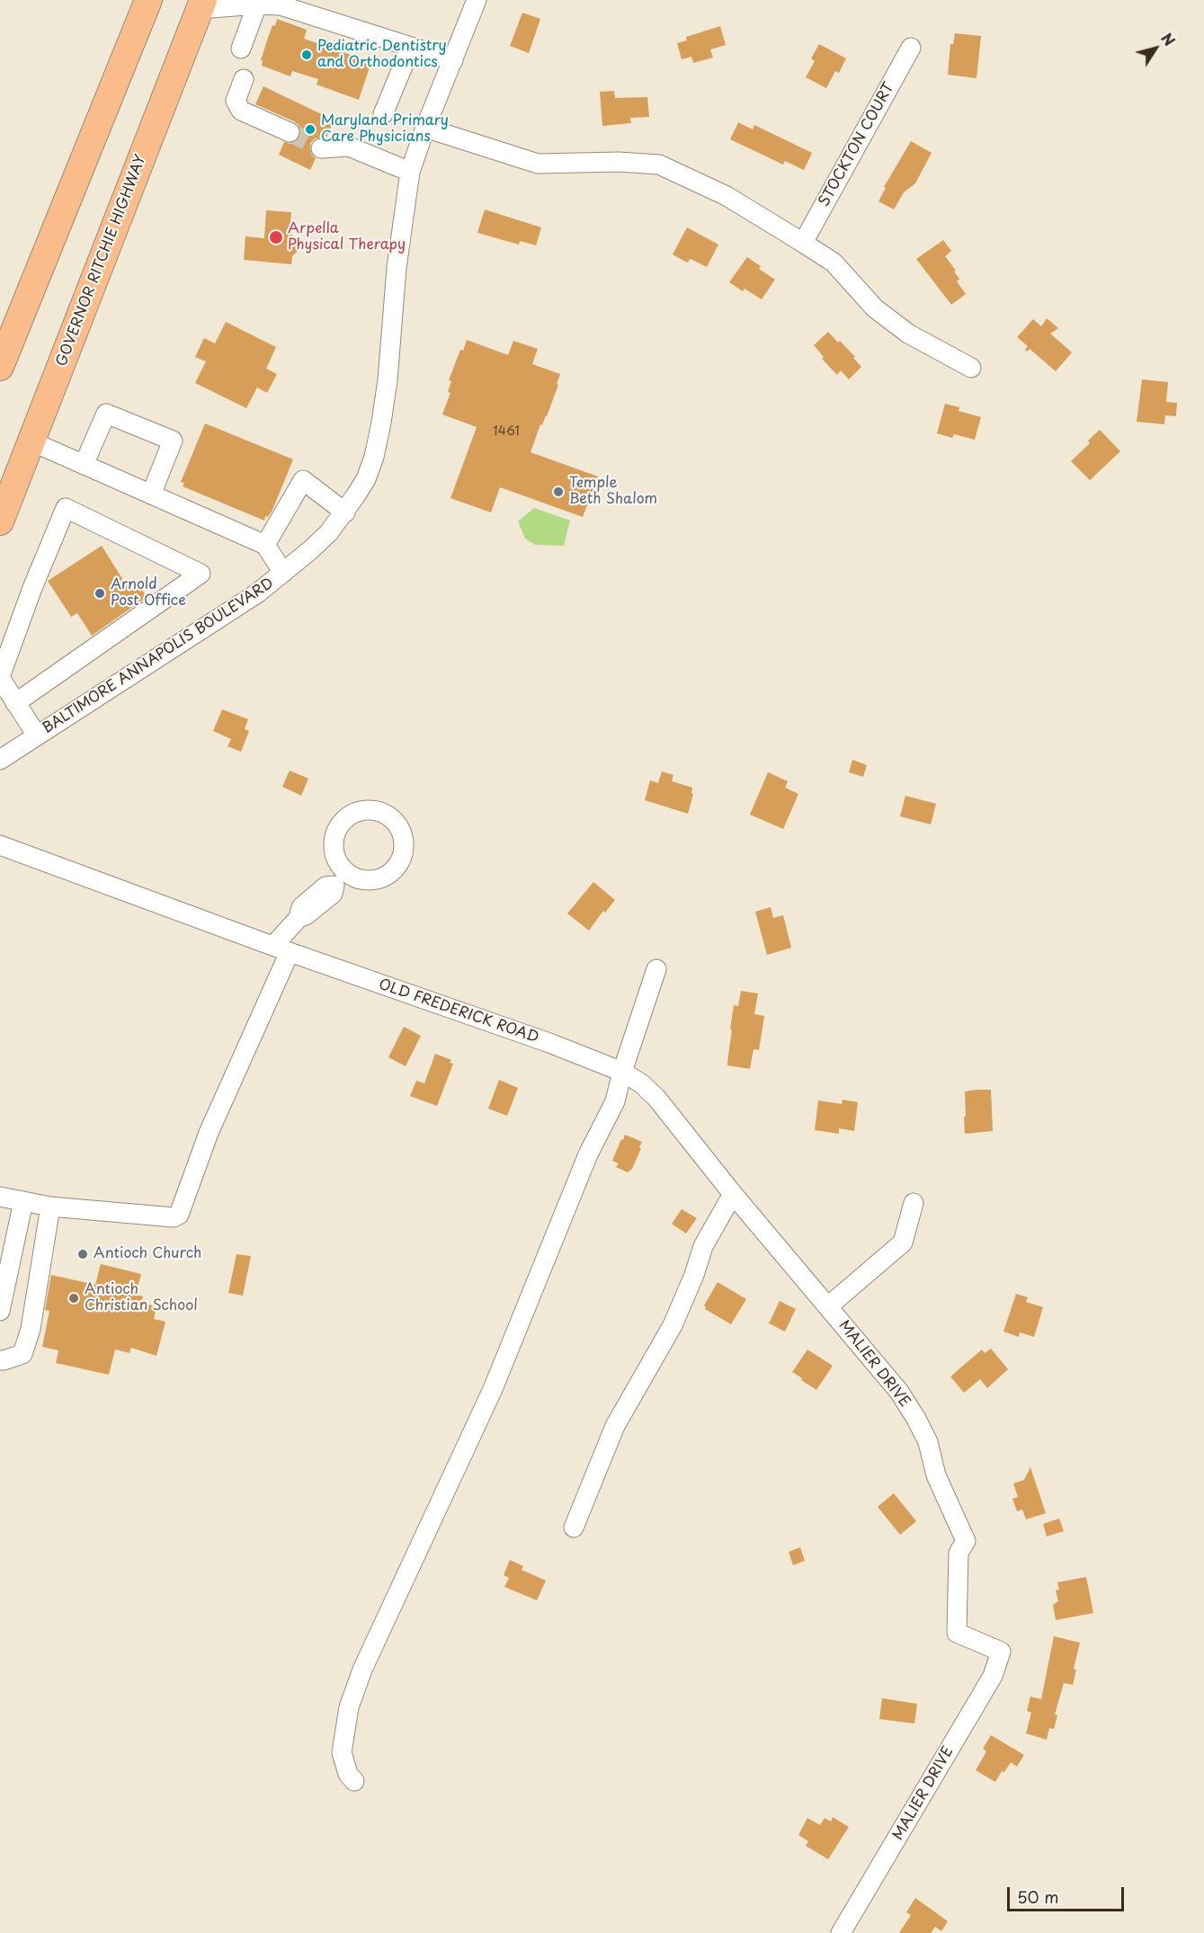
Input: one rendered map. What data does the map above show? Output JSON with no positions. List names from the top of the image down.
{
  "streets": {
    "highway": ["GOVERNOR RITCHIE HIGHWAY"],
    "street": [
      "STOCKTON COURT",
      "BALTIMORE ANNAPOLIS BOULEVARD",
      "OLD FREDERICK ROAD",
      "MALIER DRIVE"
    ]
  },
  "crossings": [
    ["OLD FREDERICK ROAD", "MALIER DRIVE"]
  ],
  "places": [
    "Pediatric Dentistry and Orthodontics",
    "Maryland Primary Care Physicians",
    "Arpella Physical Therapy",
    "Temple Beth Shalom",
    "Arnold Post Office",
    "Antioch Church",
    "Antioch Christian School"
  ],
  "house_numbers": ["1461"],
  "scale_bar": "50 m",
  "north": "top right"
}
